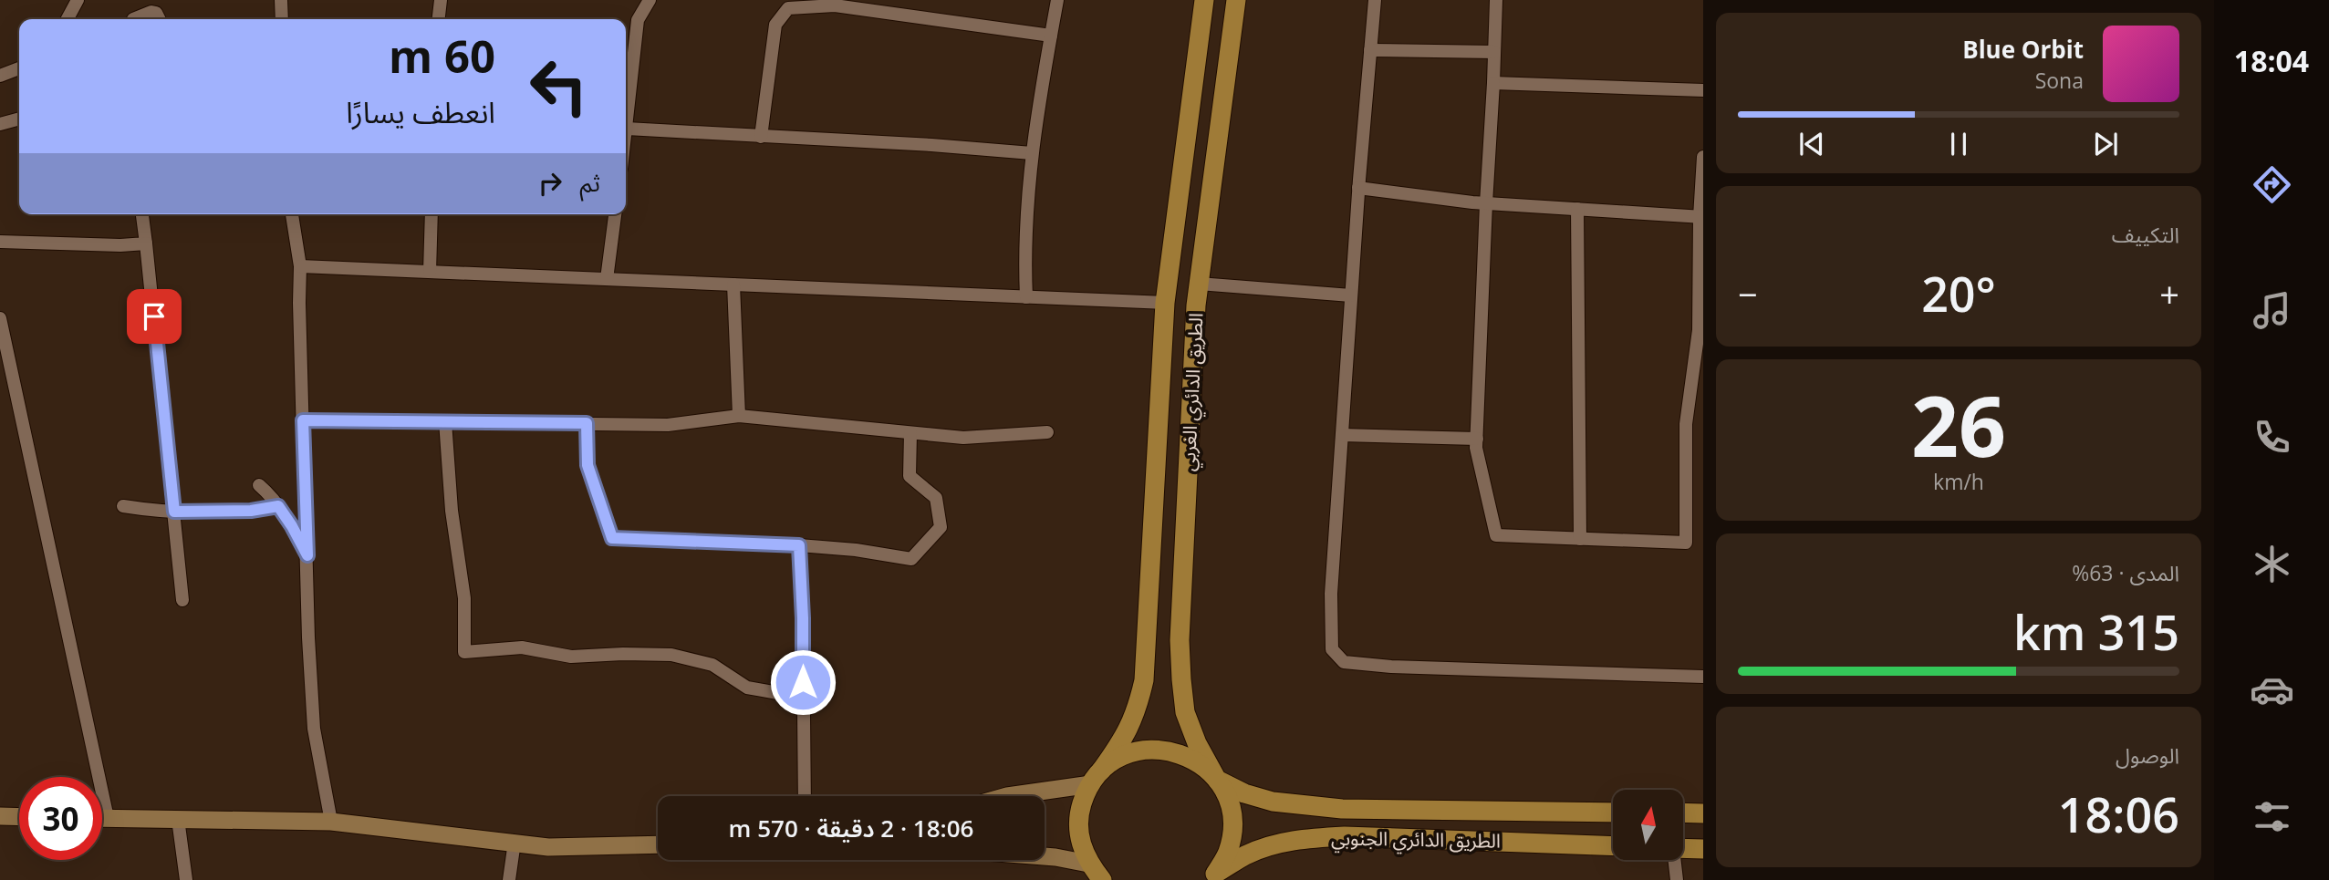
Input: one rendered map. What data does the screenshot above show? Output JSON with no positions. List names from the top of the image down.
{
  "streets": {
    "main road": ["الطريق الدائري الغربي", "الطريق الدائري الجنوبي"]
  },
  "crossings": [
    ["الطريق الدائري الغربي", "الطريق الدائري الجنوبي"]
  ],
  "north": "top",
  "page": {
    "tabs": "18:04",
    "turn": ["60 m", "انعطف يسارًا"],
    "song": ["Blue Orbit", "Sona"],
    "then": "ثم",
    "tile": [
      "التكييف",
      ["26", "km/h"],
      ["المدى · 63%", "315 km"],
      ["الوصول", "18:06"]
    ],
    "heat": ["−", "20°", "+"],
    "limit": "30",
    "trip": "18:06 · 2 دقيقة · 570 m"
  }
}
